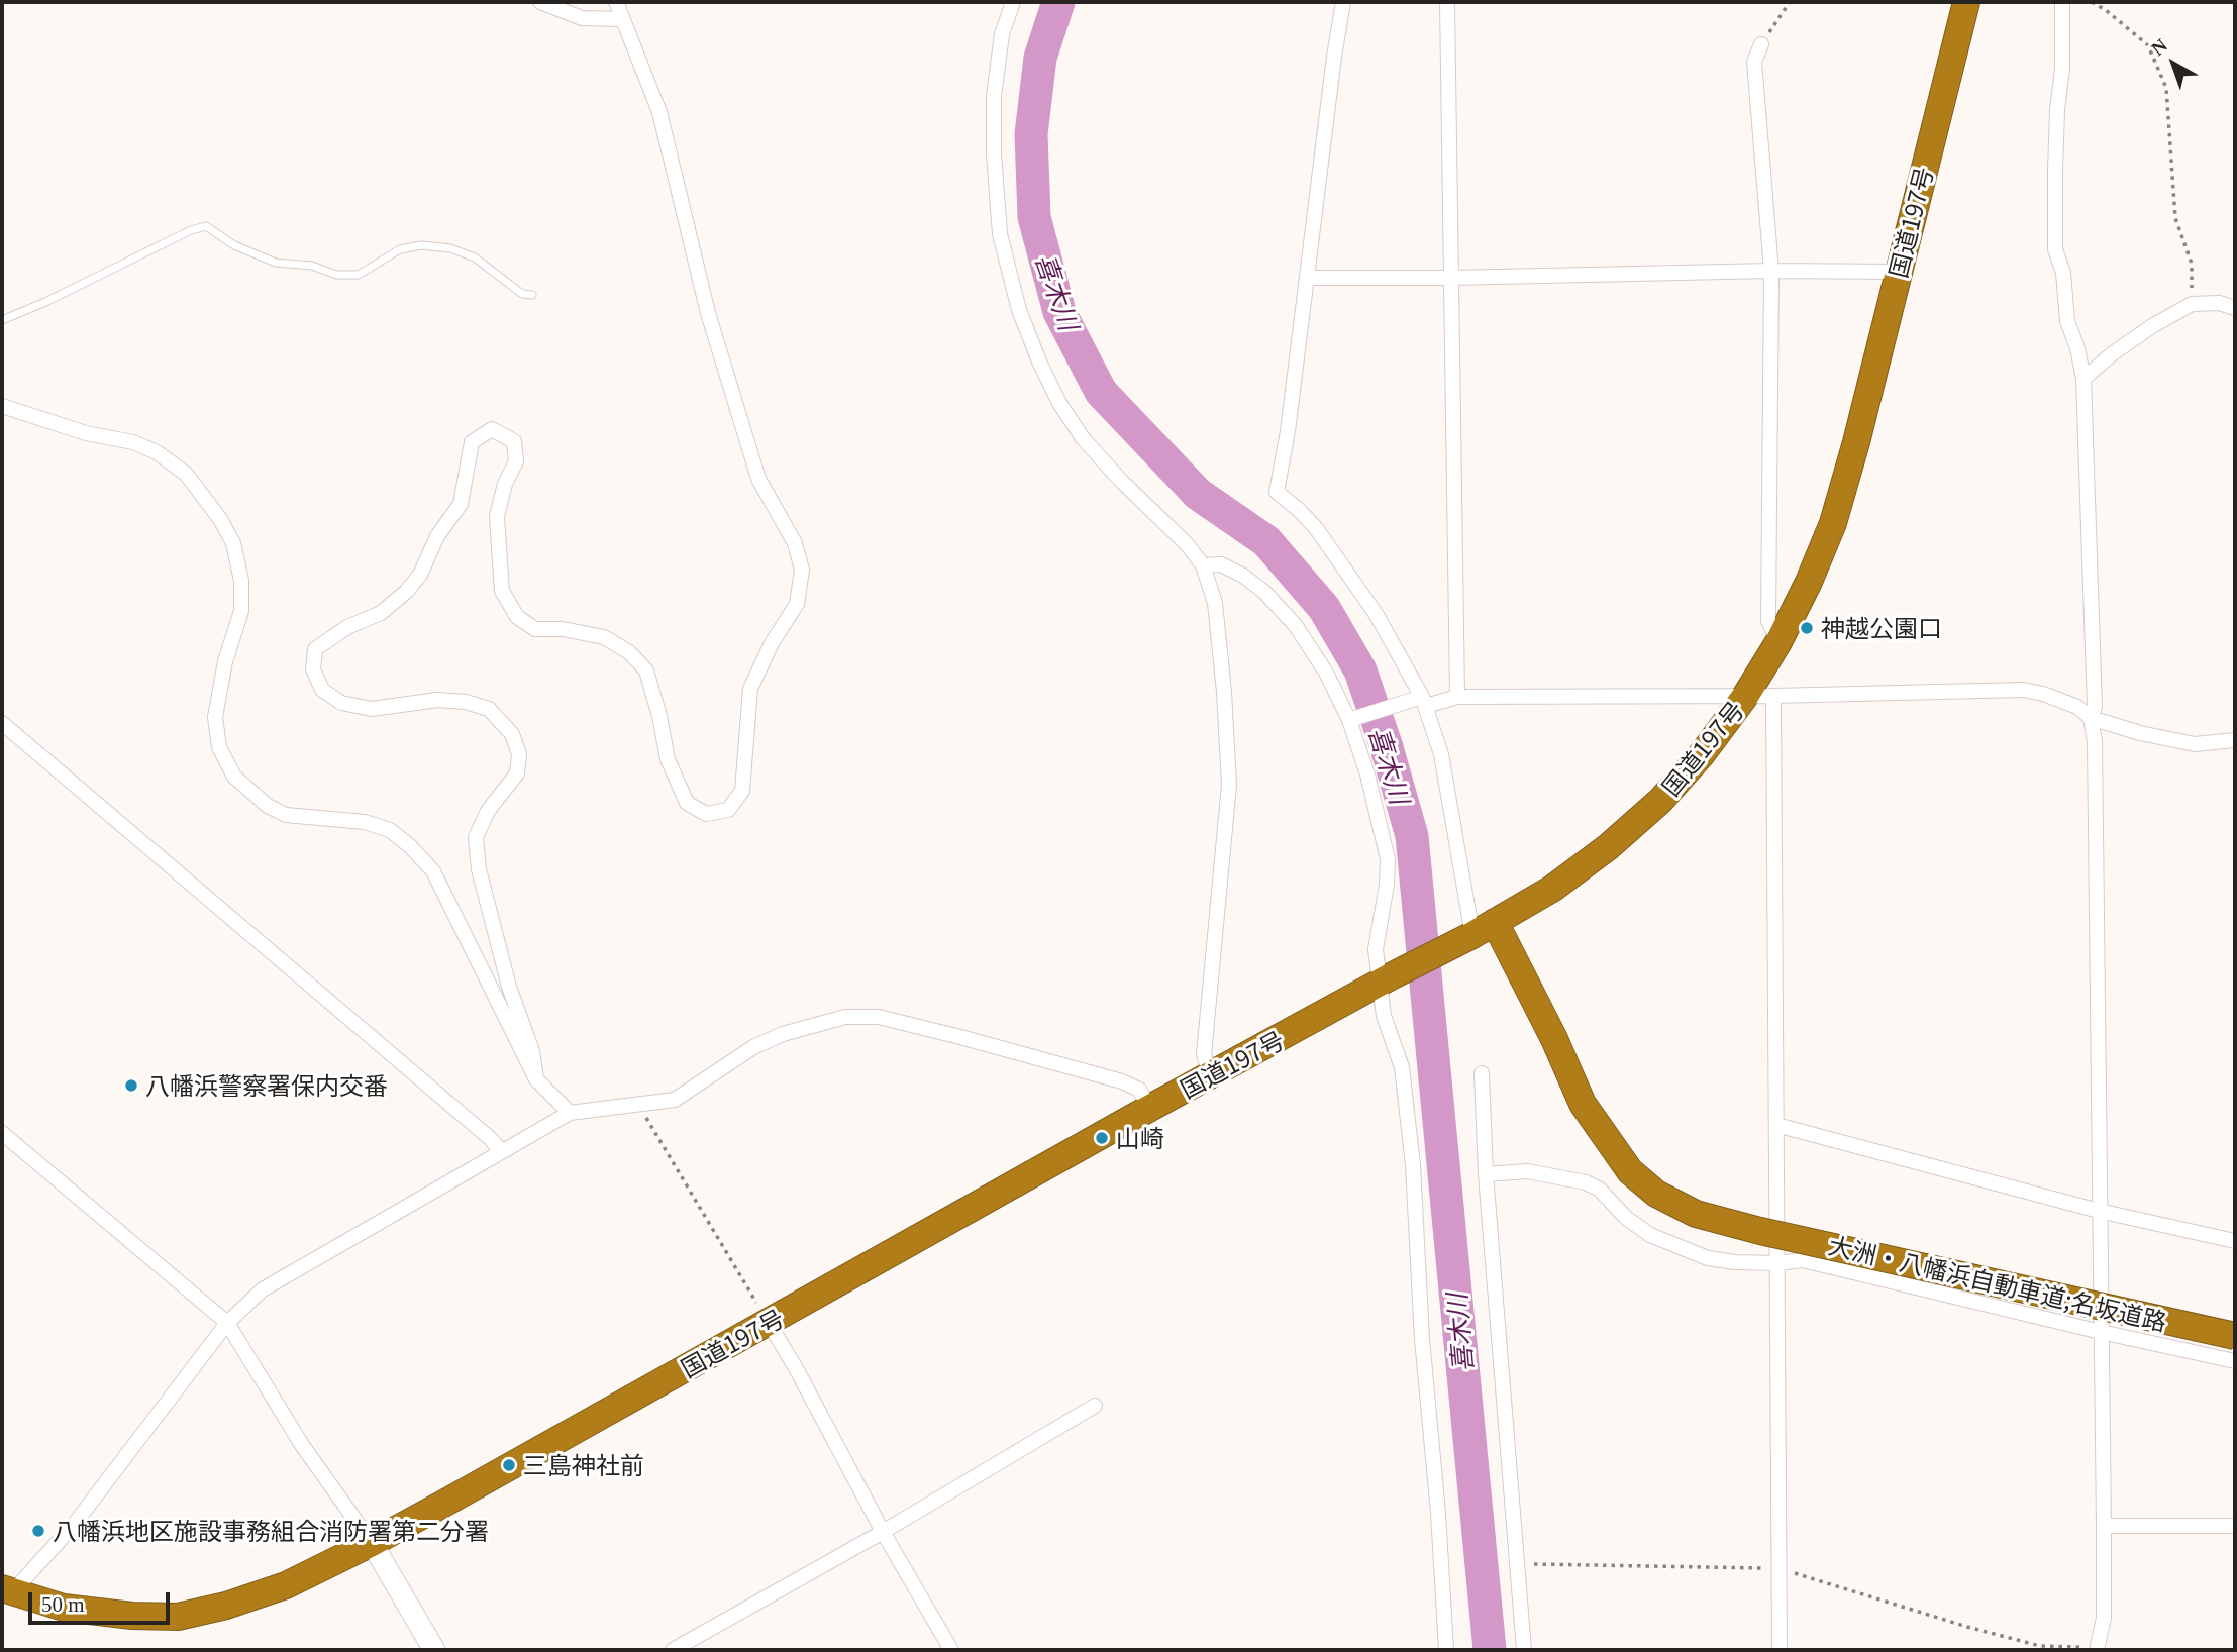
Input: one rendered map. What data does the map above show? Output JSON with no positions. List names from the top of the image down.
{
  "streets": {
    "highway": ["国道197号", "大洲・八幡浜自動車道;名坂道路"]
  },
  "crossings": [
    ["国道197号", "大洲・八幡浜自動車道;名坂道路"]
  ],
  "water": ["喜木川"],
  "places": [
    "神越公園口",
    "八幡浜警察署保内交番",
    "山崎",
    "三島神社前",
    "八幡浜地区施設事務組合消防署第二分署"
  ],
  "scale_bar": "50 m",
  "north": "top left"
}
